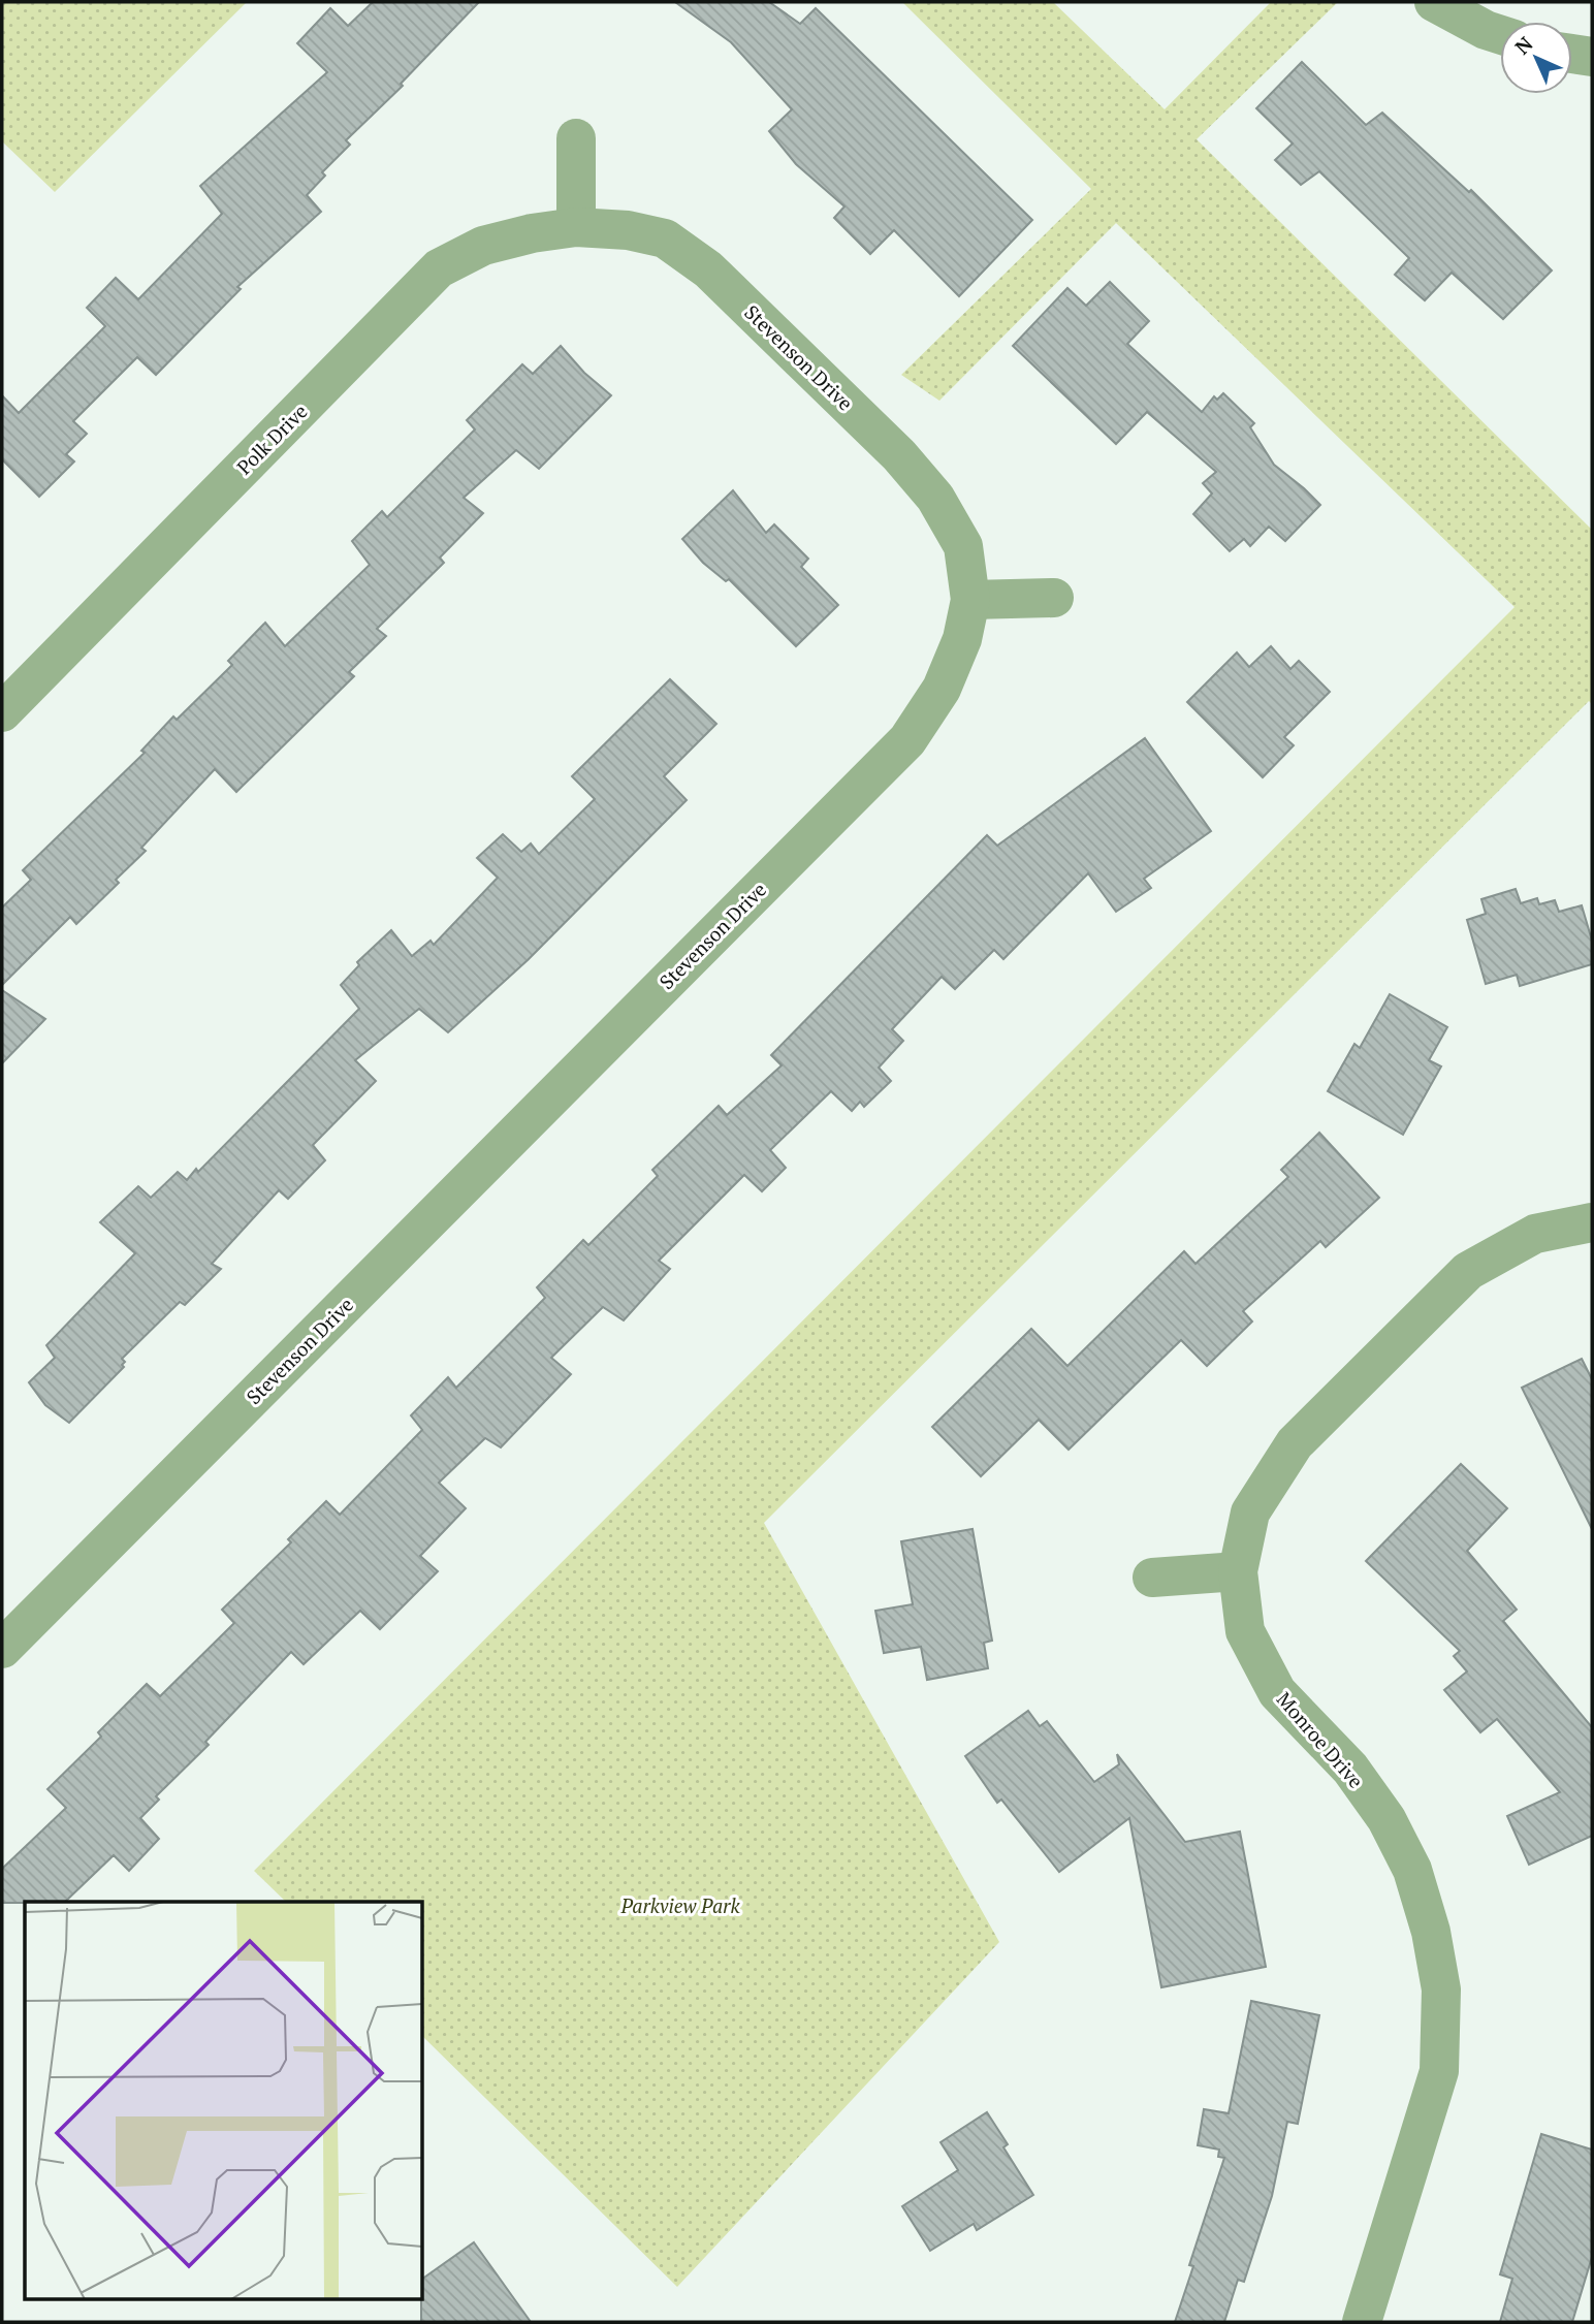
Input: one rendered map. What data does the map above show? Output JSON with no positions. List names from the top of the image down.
{
  "streets": {
    "street": ["Stevenson Drive", "Polk Drive", "Monroe Drive"]
  },
  "crossings": [
    ["Stevenson Drive", "Polk Drive"]
  ],
  "parks": ["Parkview Park"],
  "north": "top left"
}
